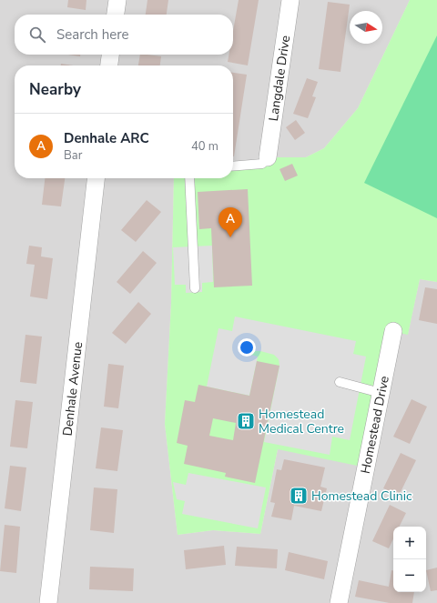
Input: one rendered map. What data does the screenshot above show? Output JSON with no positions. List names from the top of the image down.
{
  "streets": {
    "street": ["Langdale Drive", "Denhale Avenue", "Homestead Drive"]
  },
  "places": {
    "building": ["Homestead Medical Centre", "Homestead Clinic"]
  },
  "north": "right",
  "page": {
    "search": "Search here",
    "heading": "Nearby",
    "list": [
      {
        "mark": "A",
        "name": "Denhale ARC",
        "note": "Bar",
        "value": "40 m"
      }
    ],
    "pins": "A",
    "map_buttons": ["+", "−"]
  }
}
